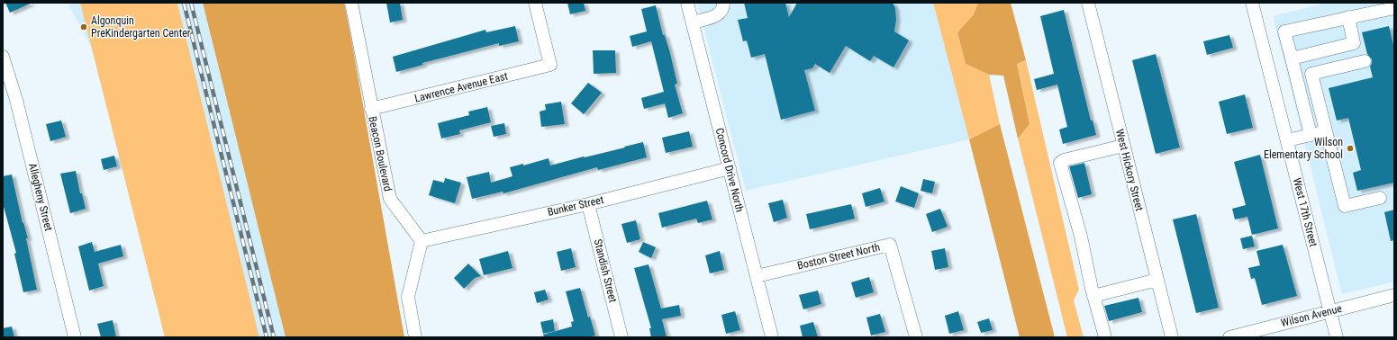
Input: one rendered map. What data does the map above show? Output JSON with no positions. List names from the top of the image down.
{
  "streets": {
    "street": [
      "Lawrence Avenue East",
      "Beacon Boulevard",
      "Concord Drive North",
      "West Hickory Street",
      "Allegheny Street",
      "Bunker Street",
      "West 17th Street",
      "Boston Street North",
      "Standish Street",
      "Wilson Avenue"
    ]
  },
  "crossings": [
    ["Lawrence Avenue East", "Beacon Boulevard"],
    ["Beacon Boulevard", "Bunker Street"],
    ["Concord Drive North", "Bunker Street"],
    ["Concord Drive North", "Boston Street North"],
    ["Bunker Street", "Standish Street"],
    ["West 17th Street", "Wilson Avenue"]
  ],
  "places": ["Algonquin PreKindergarten Center", "Wilson Elementary School"]
}
